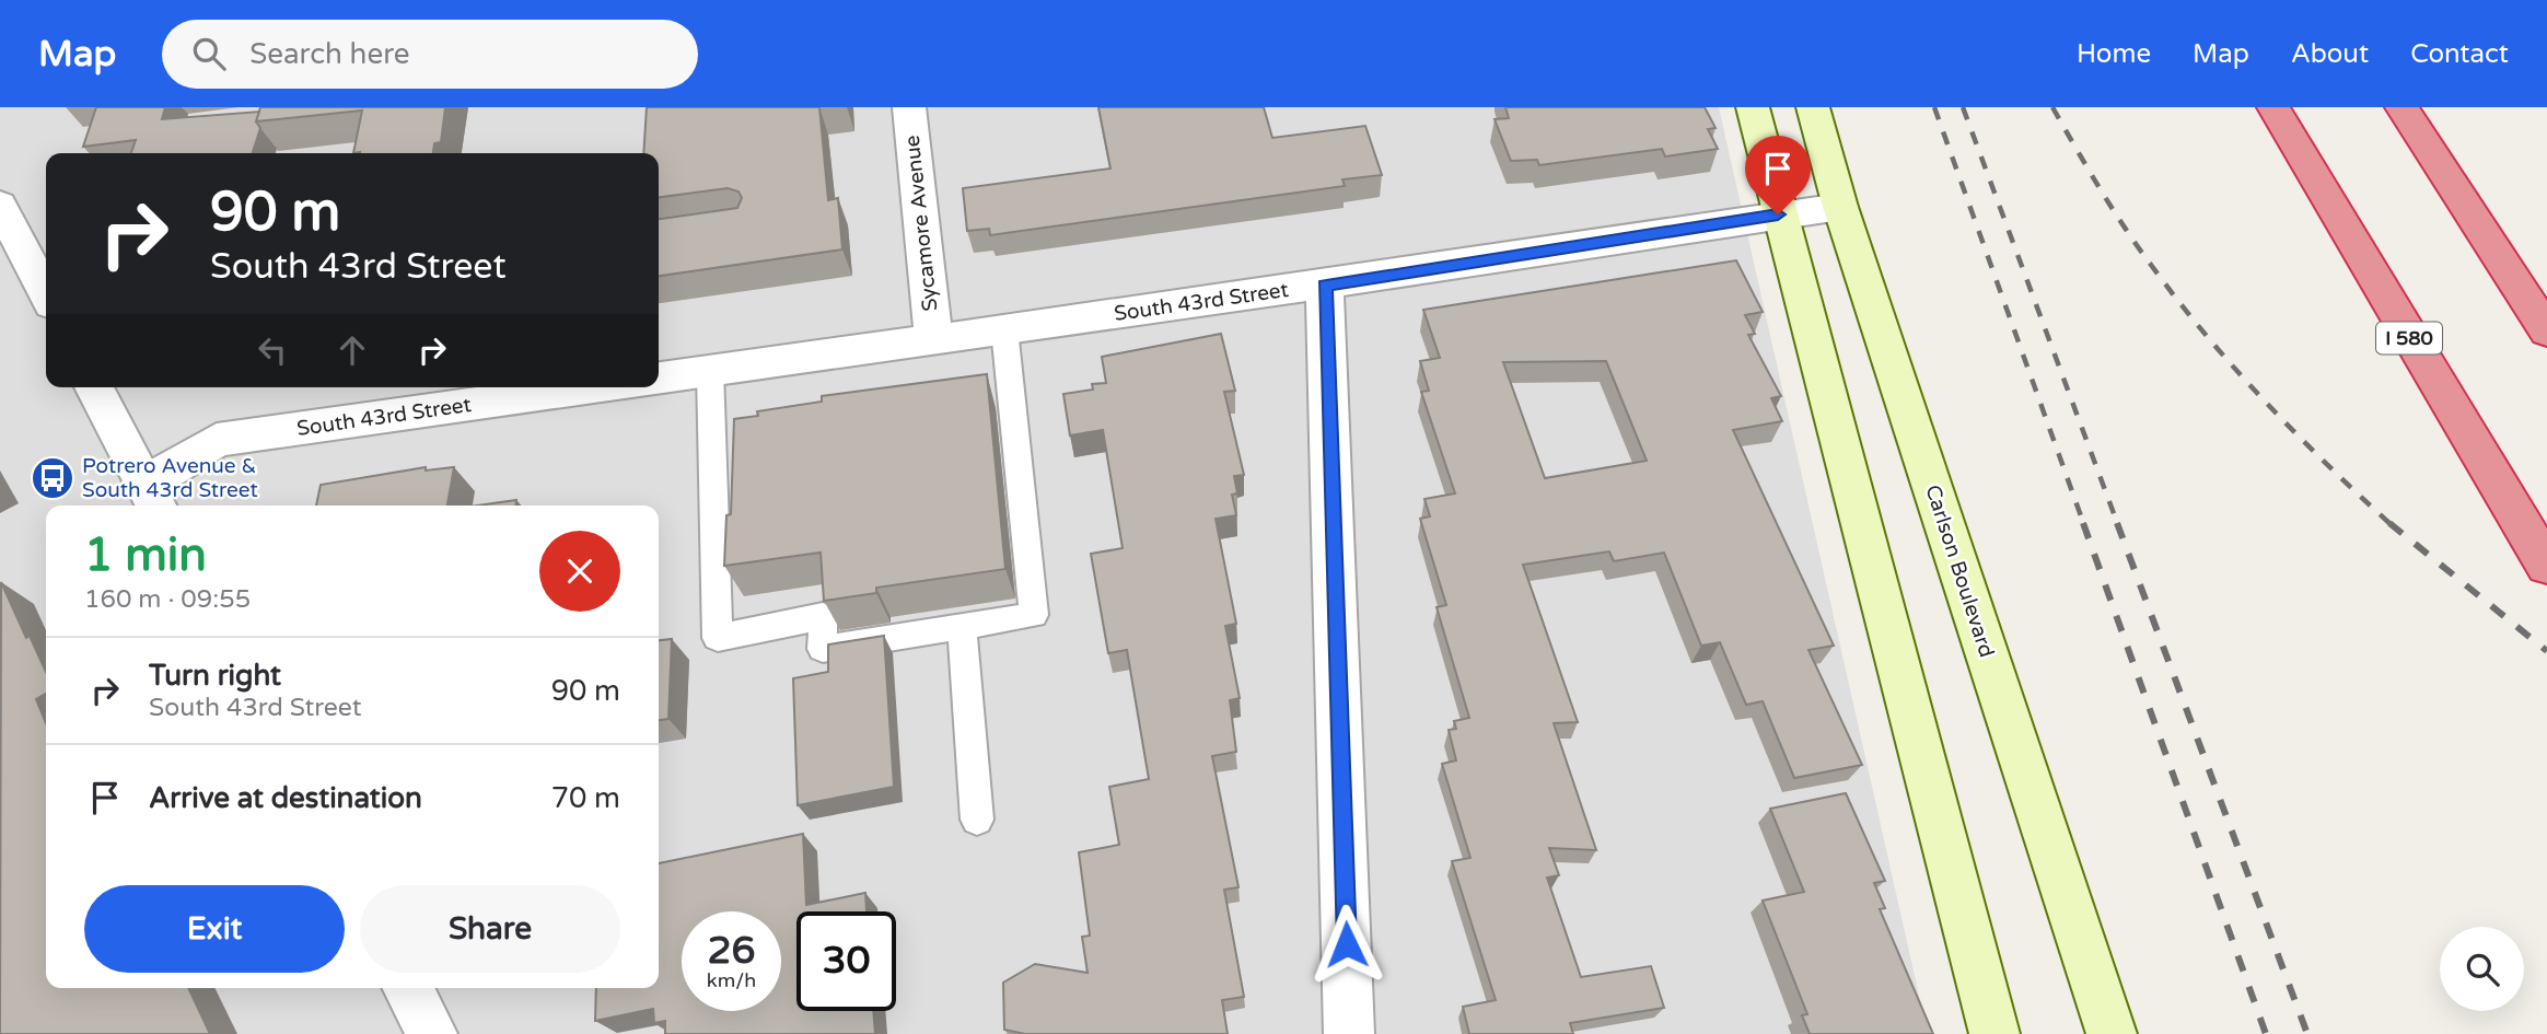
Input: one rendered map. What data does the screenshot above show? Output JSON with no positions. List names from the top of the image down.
{
  "streets": {
    "highway": ["I 580"],
    "main road": ["Carlson Boulevard"],
    "street": ["Sycamore Avenue", "South 43rd Street"]
  },
  "crossings": [
    ["Sycamore Avenue", "South 43rd Street"],
    ["South 43rd Street", "Carlson Boulevard"]
  ],
  "places": {
    "bus stop": ["Potrero Avenue & South 43rd Street"]
  },
  "page": {
    "header": "Map",
    "search": "Search here",
    "nav": [
      "Home",
      "Map",
      "About",
      "Contact"
    ],
    "turn": ["90 m", "South 43rd Street"],
    "heading": ["1 min", "160 m · 09:55"],
    "list": [
      {
        "name": "Turn right",
        "note": "South 43rd Street",
        "value": "90 m"
      },
      {
        "name": "Arrive at destination",
        "value": "70 m"
      }
    ],
    "buttons": ["Exit", "Share"],
    "speed": "26 km/h",
    "limit": "30"
  }
}
